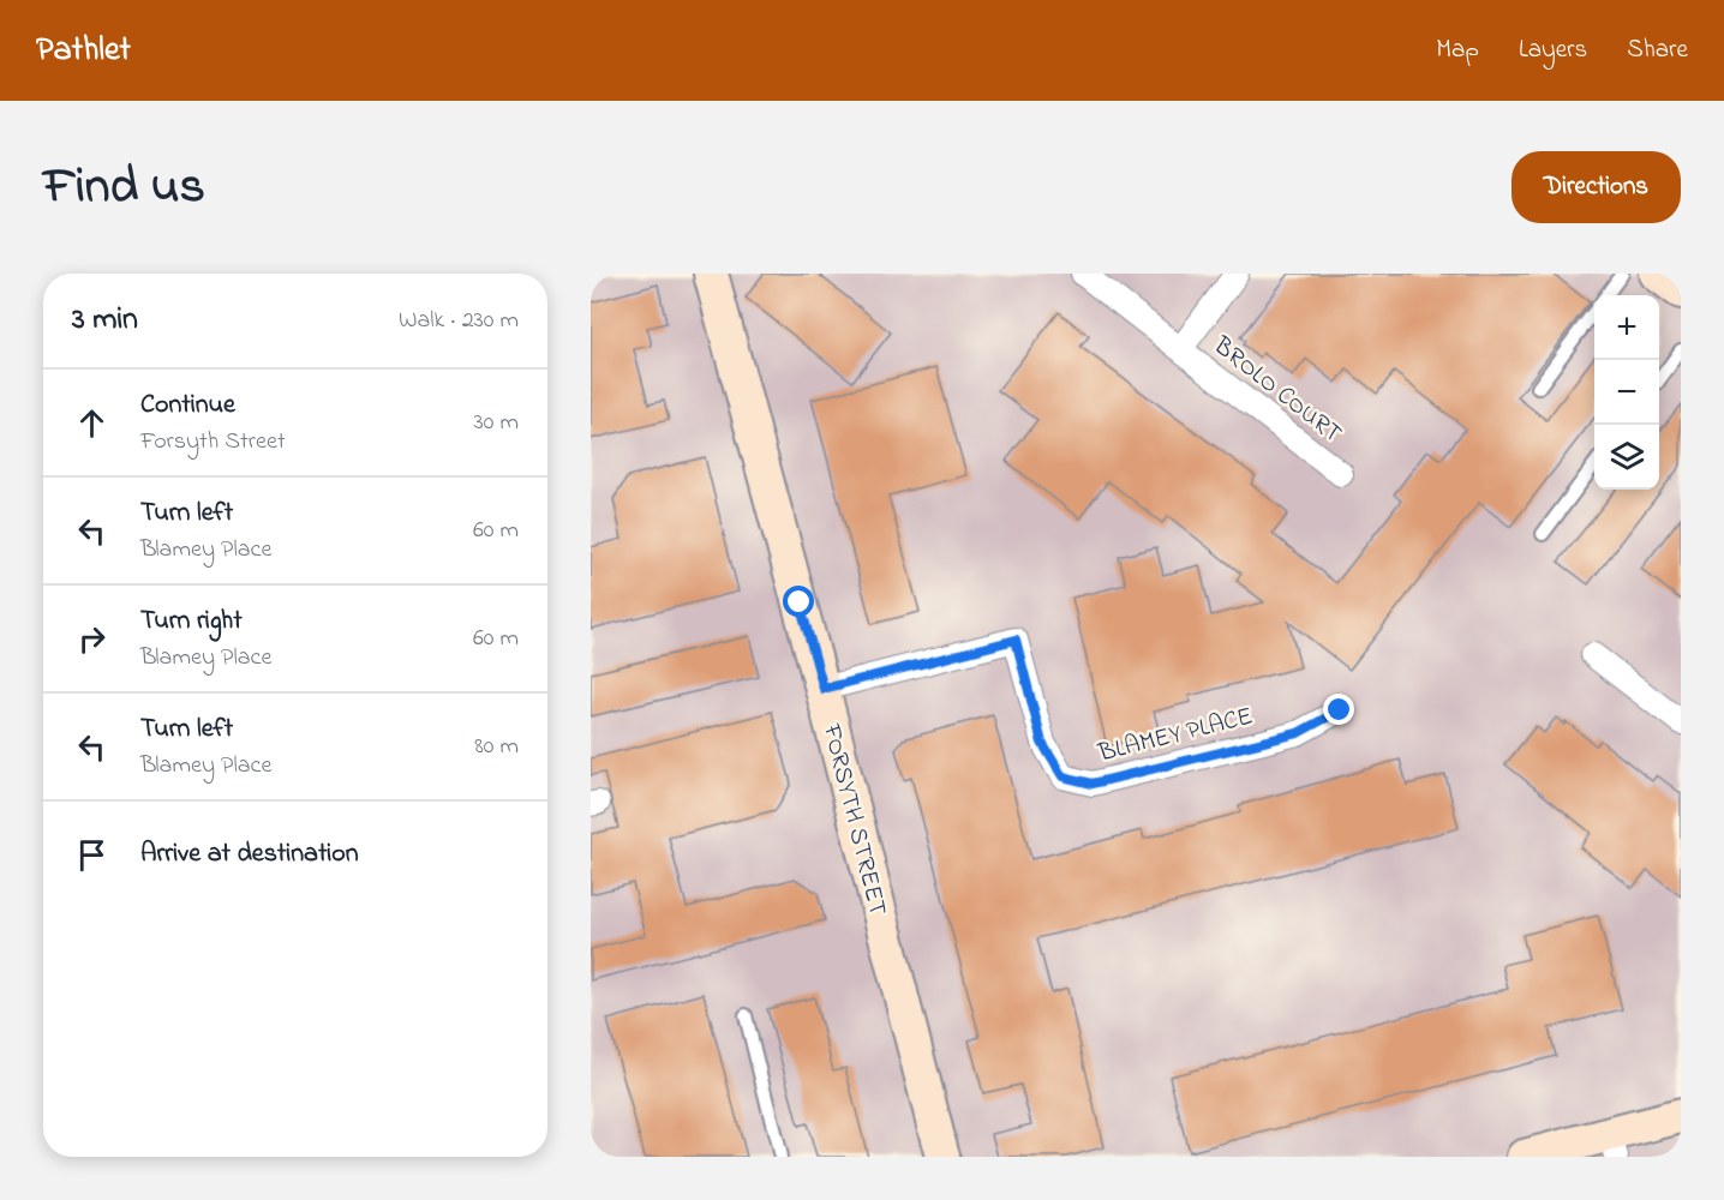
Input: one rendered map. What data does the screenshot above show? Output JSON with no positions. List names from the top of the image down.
{
  "streets": {
    "street": ["BROLO COURT", "BLAMEY PLACE", "FORSYTH STREET"]
  },
  "crossings": [
    ["BLAMEY PLACE", "FORSYTH STREET"]
  ],
  "page": {
    "header": "Pathlet",
    "nav": ["Map", "Layers", "Share"],
    "title": "Find us",
    "buttons": "Directions",
    "heading": ["3 min", "Walk · 230 m"],
    "map_buttons": ["+", "−"],
    "list": [
      ["Continue", "Forsyth Street", "30 m"],
      ["Turn left", "Blamey Place", "60 m"],
      ["Turn right", "Blamey Place", "60 m"],
      ["Turn left", "Blamey Place", "80 m"],
      "Arrive at destination"
    ]
  }
}
